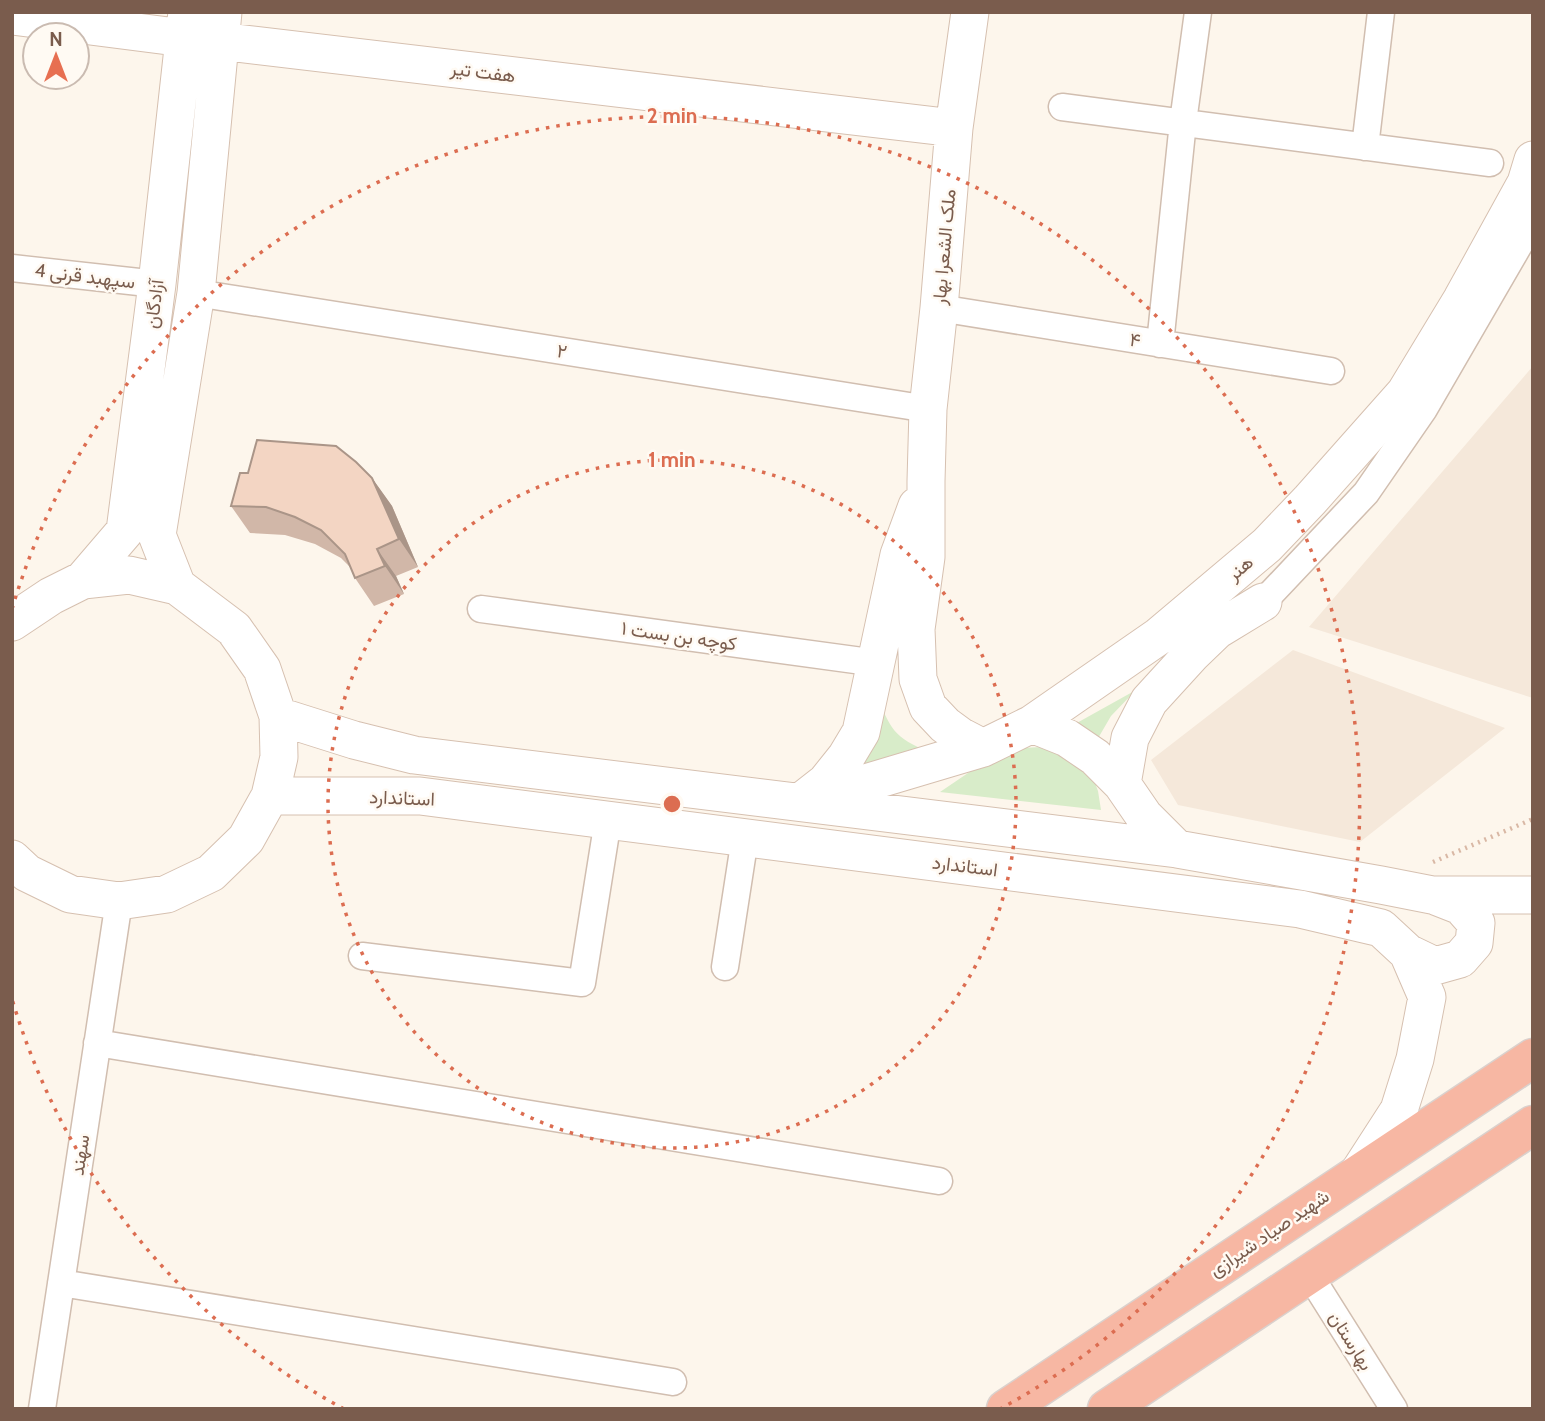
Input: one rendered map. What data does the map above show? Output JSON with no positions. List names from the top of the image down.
{
  "streets": {
    "highway": ["شهید صیاد شیرازی"],
    "street": [
      "هفت تیر",
      "ملک الشعرا بهار",
      "سپهبد قرنی 4",
      "آزادگان",
      "۴",
      "۲",
      "هنر",
      "کوچه بن بست ۱",
      "استاندارد",
      "سهند",
      "بهارستان"
    ]
  },
  "crossings": [
    ["هفت تیر", "ملک الشعرا بهار"],
    ["هفت تیر", "آزادگان"],
    ["ملک الشعرا بهار", "۴"],
    ["ملک الشعرا بهار", "۲"],
    ["ملک الشعرا بهار", "هنر"],
    ["ملک الشعرا بهار", "کوچه بن بست ۱"],
    ["سپهبد قرنی 4", "آزادگان"],
    ["آزادگان", "۲"],
    ["استاندارد", "شهید صیاد شیرازی"]
  ],
  "north": "top",
  "rings": ["2 min", "1 min"]
}
